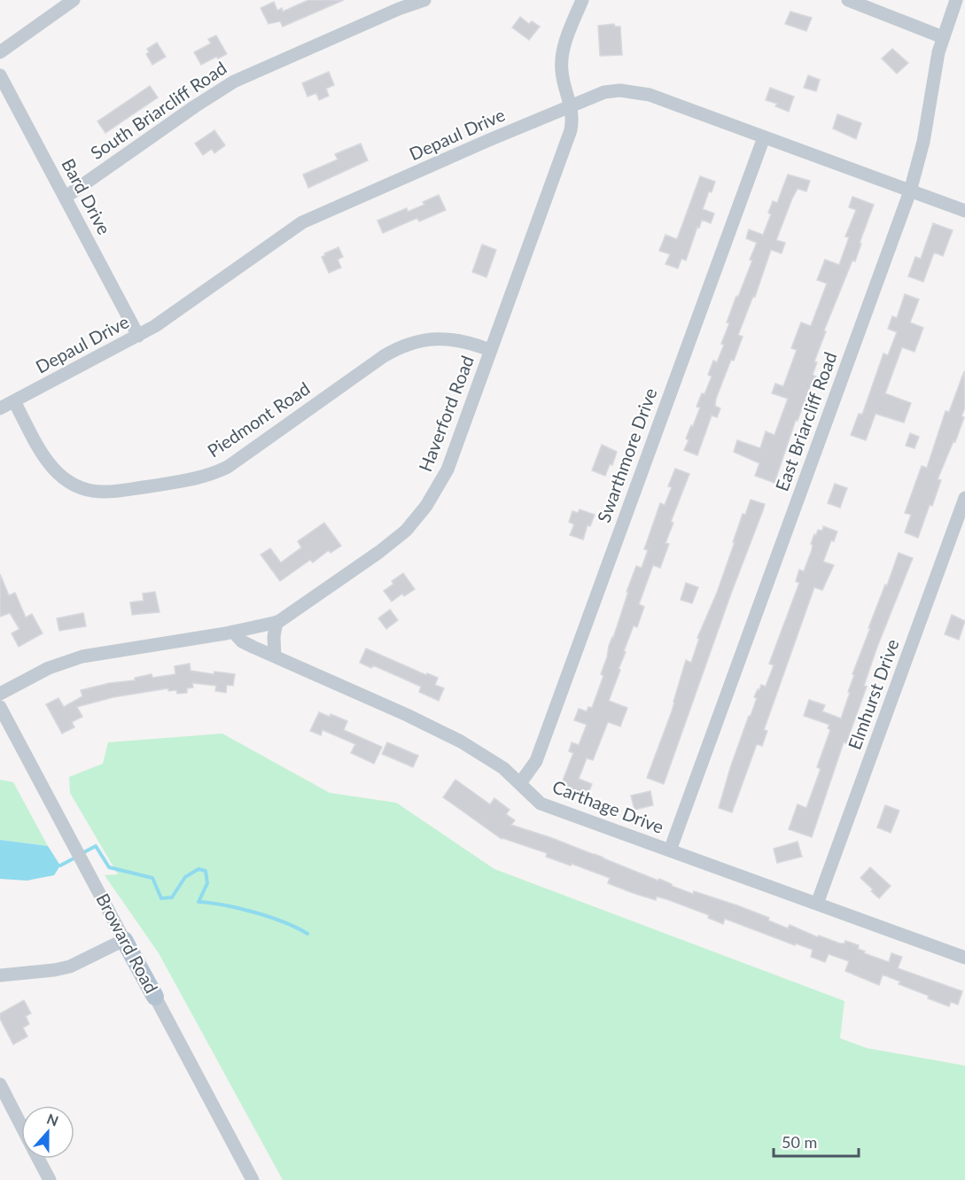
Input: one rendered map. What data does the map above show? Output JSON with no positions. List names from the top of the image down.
{
  "streets": {
    "main road": ["Broward Road"],
    "street": [
      "South Briarcliff Road",
      "Depaul Drive",
      "Bard Drive",
      "Haverford Road",
      "Piedmont Road",
      "East Briarcliff Road",
      "Swarthmore Drive",
      "Elmhurst Drive",
      "Carthage Drive"
    ]
  },
  "crossings": [
    ["South Briarcliff Road", "Bard Drive"],
    ["Depaul Drive", "Bard Drive"],
    ["Depaul Drive", "Haverford Road"],
    ["Depaul Drive", "Piedmont Road"],
    ["Depaul Drive", "East Briarcliff Road"],
    ["Depaul Drive", "Swarthmore Drive"],
    ["Haverford Road", "Piedmont Road"],
    ["Haverford Road", "Carthage Drive"],
    ["East Briarcliff Road", "Carthage Drive"],
    ["Swarthmore Drive", "Carthage Drive"],
    ["Elmhurst Drive", "Carthage Drive"]
  ],
  "scale_bar": "50 m",
  "north": "top"
}
